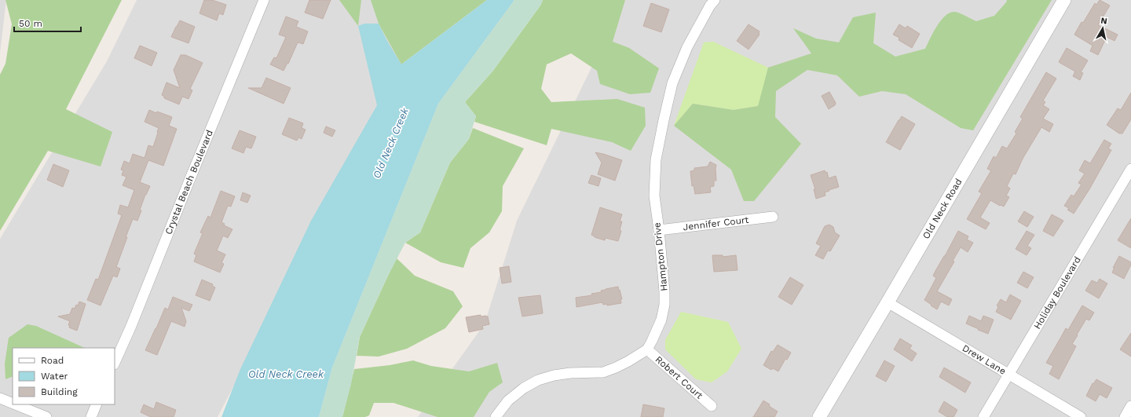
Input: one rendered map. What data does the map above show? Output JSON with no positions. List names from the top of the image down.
{
  "streets": {
    "street": [
      "Crystal Beach Boulevard",
      "Old Neck Road",
      "Jennifer Court",
      "Hampton Drive",
      "Holiday Boulevard",
      "Drew Lane",
      "Robert Court"
    ]
  },
  "crossings": [
    ["Old Neck Road", "Drew Lane"],
    ["Jennifer Court", "Hampton Drive"],
    ["Hampton Drive", "Robert Court"],
    ["Holiday Boulevard", "Drew Lane"]
  ],
  "water": ["Old Neck Creek"],
  "legend": ["Road", "Water", "Building"],
  "scale_bar": "50 m",
  "north": "top"
}
